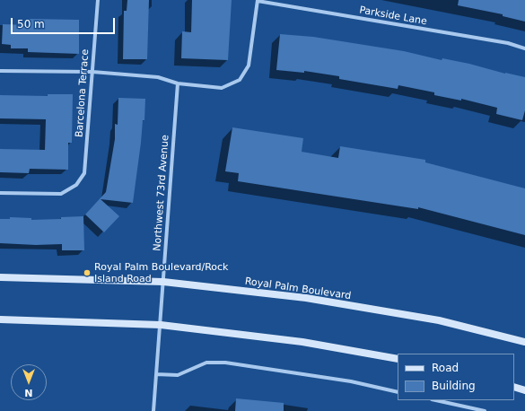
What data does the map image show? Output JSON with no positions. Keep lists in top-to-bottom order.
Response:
{
  "streets": {
    "main road": ["Royal Palm Boulevard"],
    "street": ["Parkside Lane", "Barcelona Terrace", "Northwest 73rd Avenue"]
  },
  "crossings": [
    ["Northwest 73rd Avenue", "Royal Palm Boulevard"]
  ],
  "places": ["Royal Palm Boulevard/Rock Island Road"],
  "legend": ["Road", "Building"],
  "scale_bar": "50 m",
  "north": "bottom"
}
